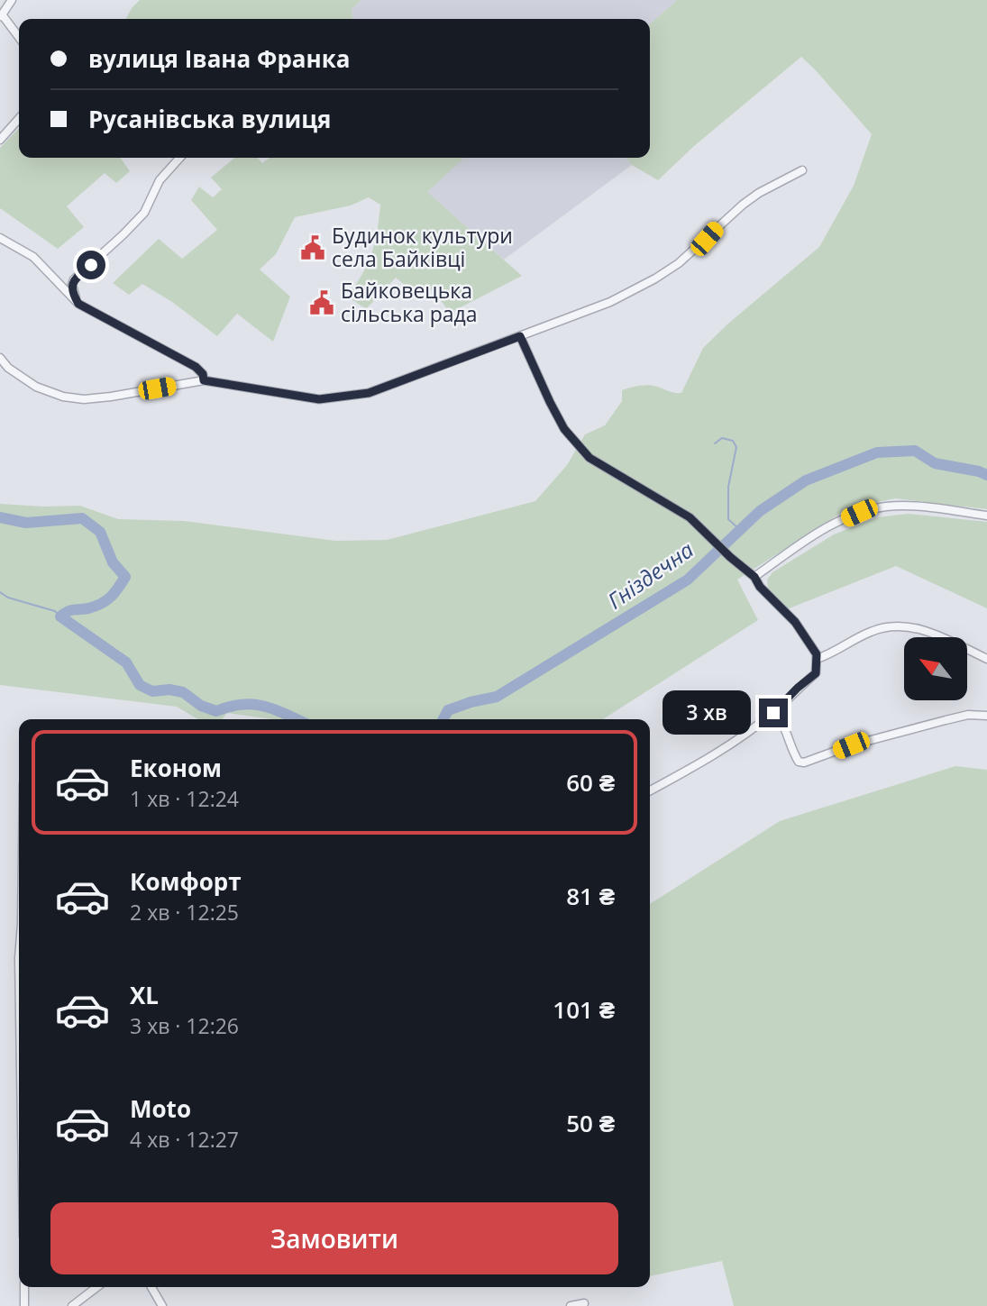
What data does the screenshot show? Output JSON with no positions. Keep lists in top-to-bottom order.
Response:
{
  "water": ["Гніздечна"],
  "places": {
    "public building": ["Будинок культури села Байківці", "Байковецька сільська рада"]
  },
  "north": "top left",
  "page": {
    "banner": ["вулиця Івана Франка", "Русанівська вулиця"],
    "bubble": "3 хв",
    "list": [
      {
        "name": "Економ",
        "note": "1 хв · 12:24",
        "value": "60 ₴"
      },
      {
        "name": "Комфорт",
        "note": "2 хв · 12:25",
        "value": "81 ₴"
      },
      {
        "name": "XL",
        "note": "3 хв · 12:26",
        "value": "101 ₴"
      },
      {
        "name": "Moto",
        "note": "4 хв · 12:27",
        "value": "50 ₴"
      }
    ],
    "buttons": "Замовити"
  }
}
